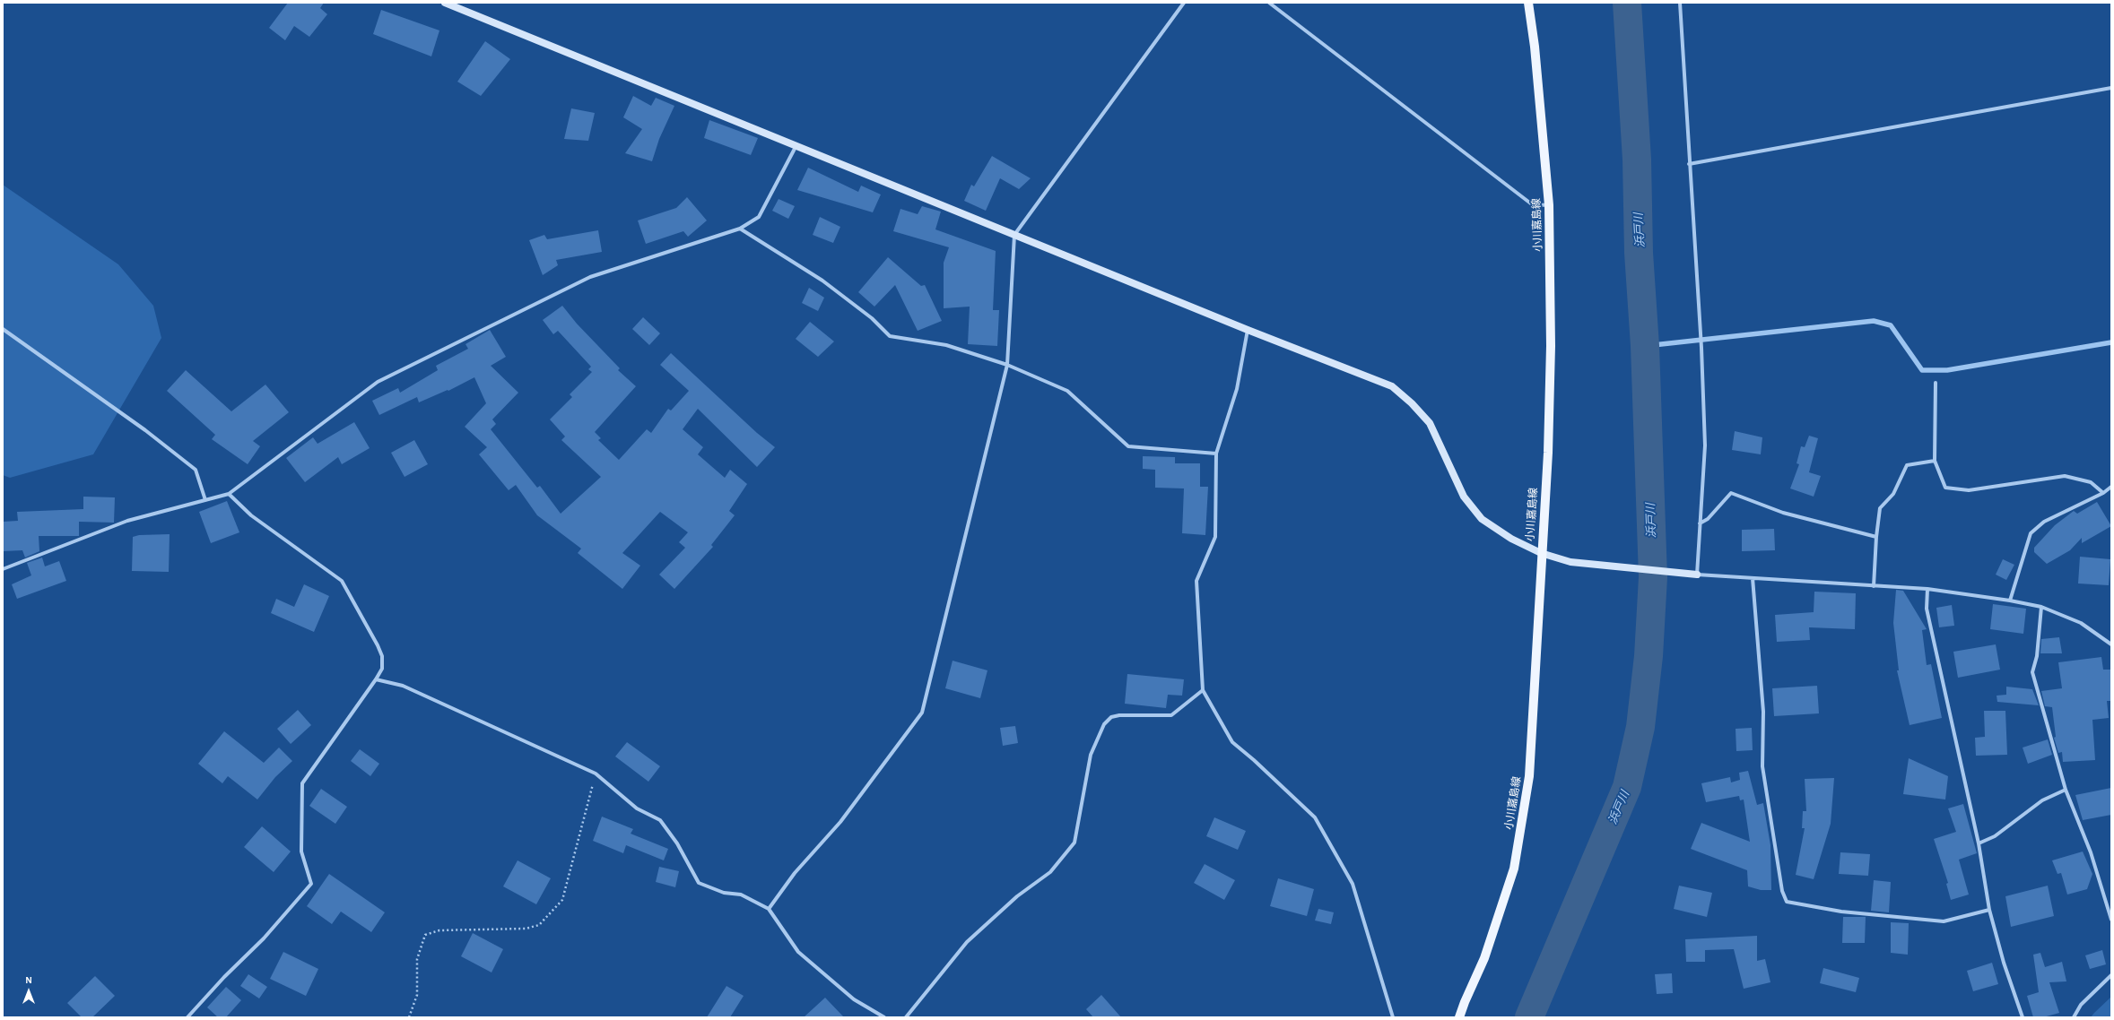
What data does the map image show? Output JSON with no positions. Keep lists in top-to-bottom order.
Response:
{
  "streets": {
    "main road": ["小川嘉島線"]
  },
  "water": ["浜戸川"],
  "north": "top"
}
